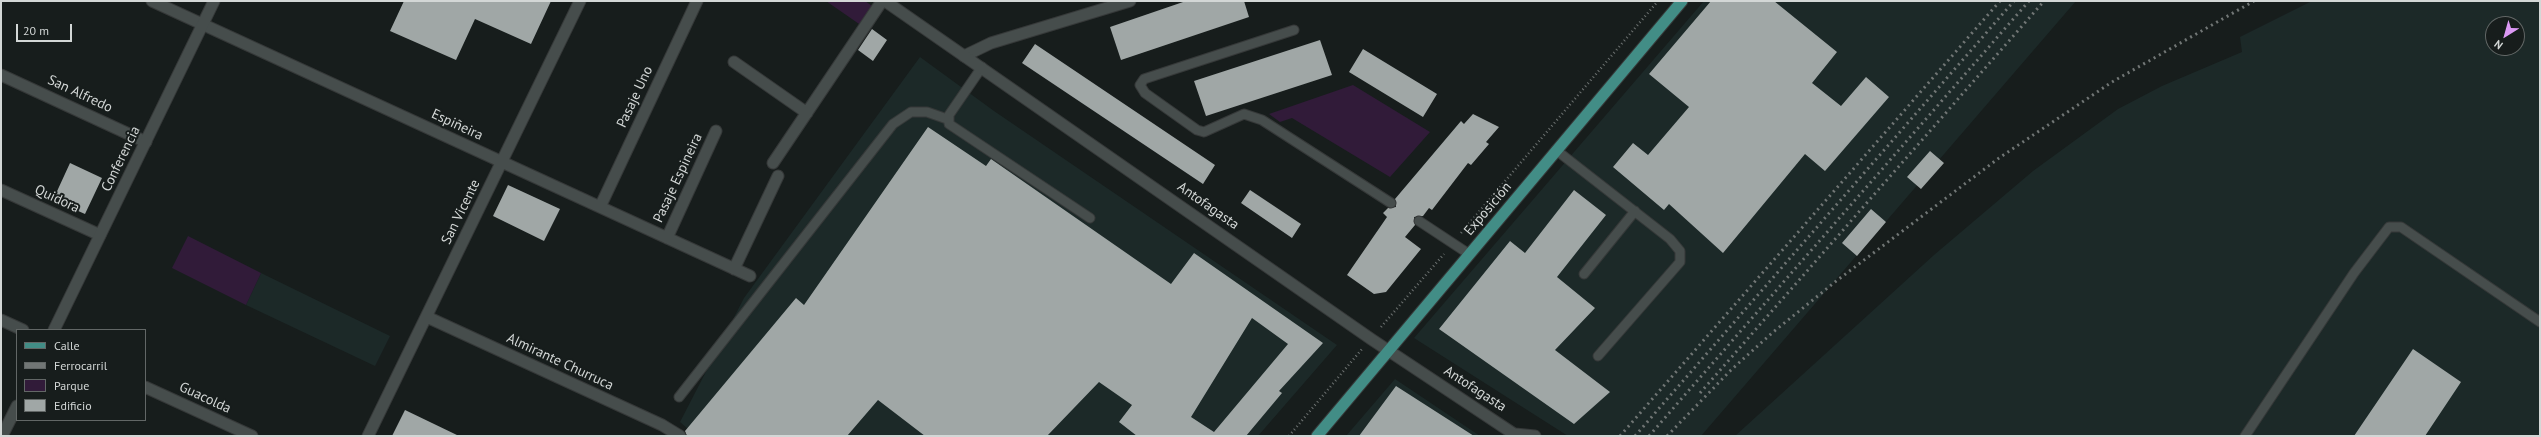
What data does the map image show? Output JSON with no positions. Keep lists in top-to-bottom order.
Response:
{
  "streets": {
    "main road": ["Exposición"],
    "street": [
      "San Alfredo",
      "Pasaje Uno",
      "Espiñeira",
      "Conferencia",
      "Pasaje Espineira",
      "Quidora",
      "Antofagasta",
      "San Vicente",
      "Almirante Churruca",
      "Guacolda"
    ]
  },
  "crossings": [
    ["San Alfredo", "Conferencia"],
    ["Pasaje Uno", "Espiñeira"],
    ["Espiñeira", "Conferencia"],
    ["Espiñeira", "Pasaje Espineira"],
    ["Espiñeira", "San Vicente"],
    ["Conferencia", "Quidora"],
    ["Antofagasta", "Exposición"],
    ["San Vicente", "Almirante Churruca"]
  ],
  "legend": [
    "Calle",
    "Ferrocarril",
    "Parque",
    "Edificio"
  ],
  "scale_bar": "20 m",
  "north": "bottom left"
}
